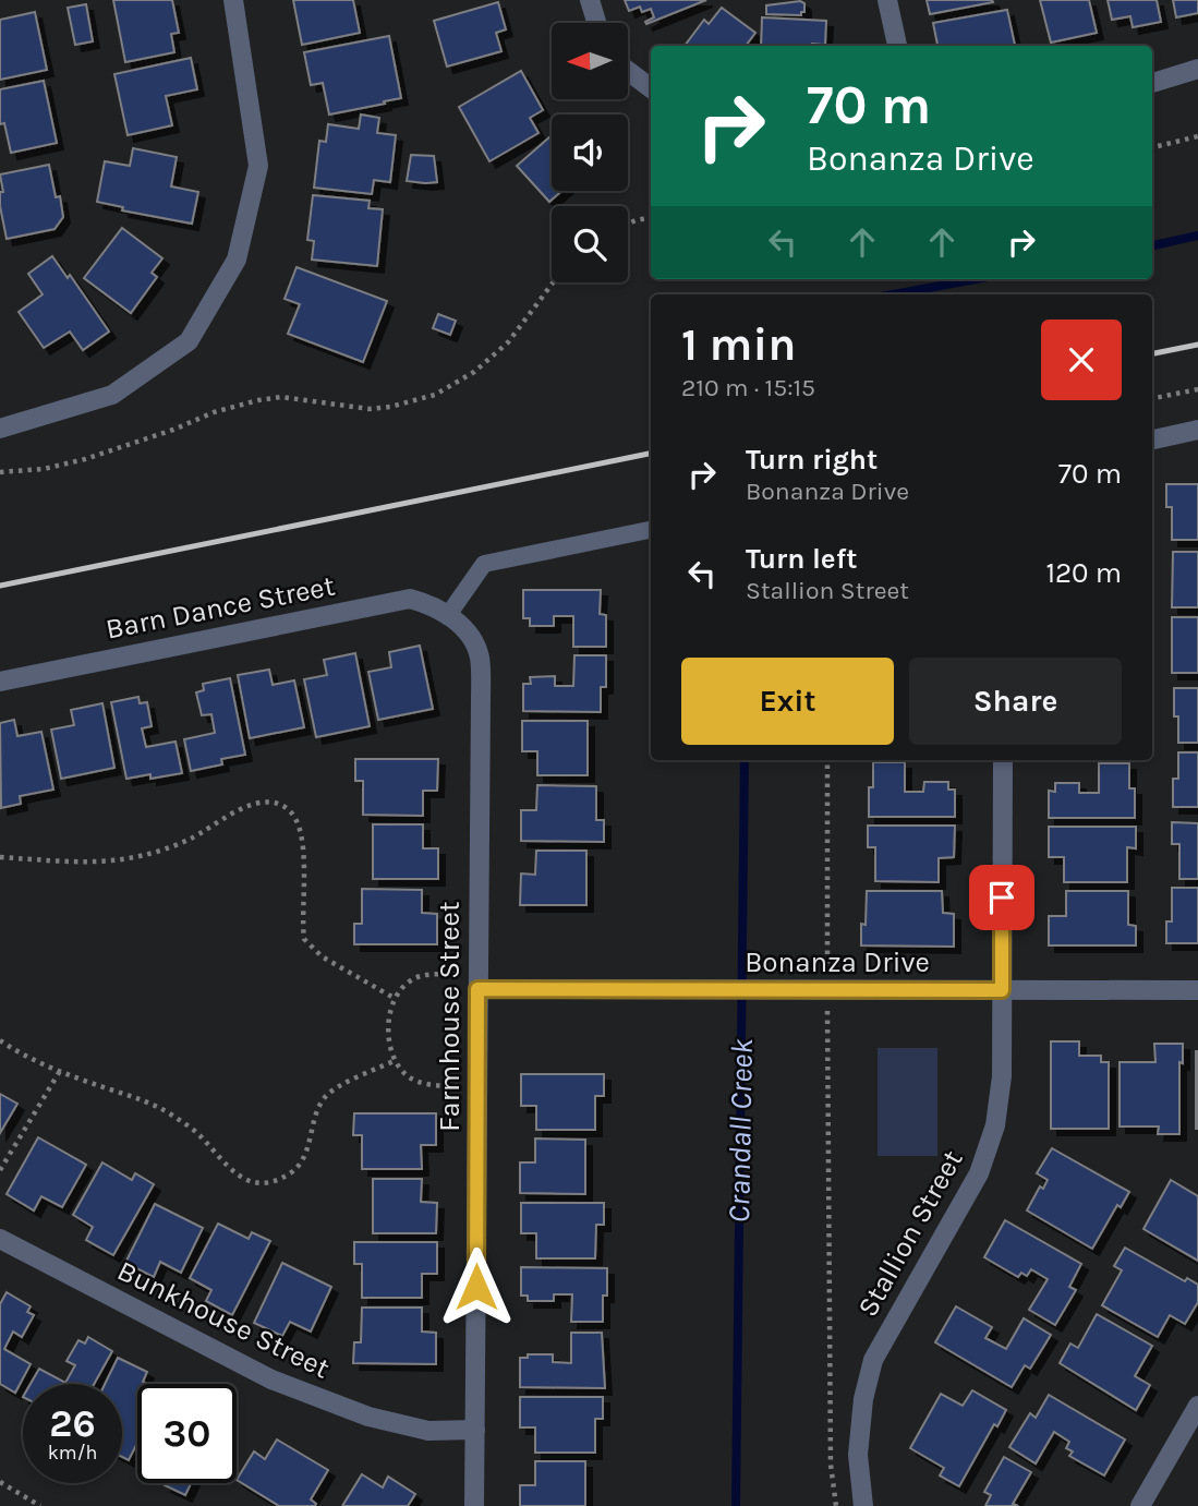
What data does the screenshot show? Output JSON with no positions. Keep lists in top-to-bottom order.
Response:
{
  "streets": {
    "street": [
      "Barn Dance Street",
      "Bonanza Drive",
      "Farmhouse Street",
      "Stallion Street",
      "Bunkhouse Street"
    ]
  },
  "crossings": [
    ["Barn Dance Street", "Farmhouse Street"],
    ["Bonanza Drive", "Farmhouse Street"],
    ["Bonanza Drive", "Stallion Street"],
    ["Farmhouse Street", "Bunkhouse Street"]
  ],
  "water": ["Crandall Creek"],
  "north": "left",
  "page": {
    "turn": ["70 m", "Bonanza Drive"],
    "heading": ["1 min", "210 m · 15:15"],
    "list": [
      {
        "name": "Turn right",
        "note": "Bonanza Drive",
        "value": "70 m"
      },
      {
        "name": "Turn left",
        "note": "Stallion Street",
        "value": "120 m"
      }
    ],
    "buttons": ["Exit", "Share"],
    "speed": "26 km/h",
    "limit": "30"
  }
}
